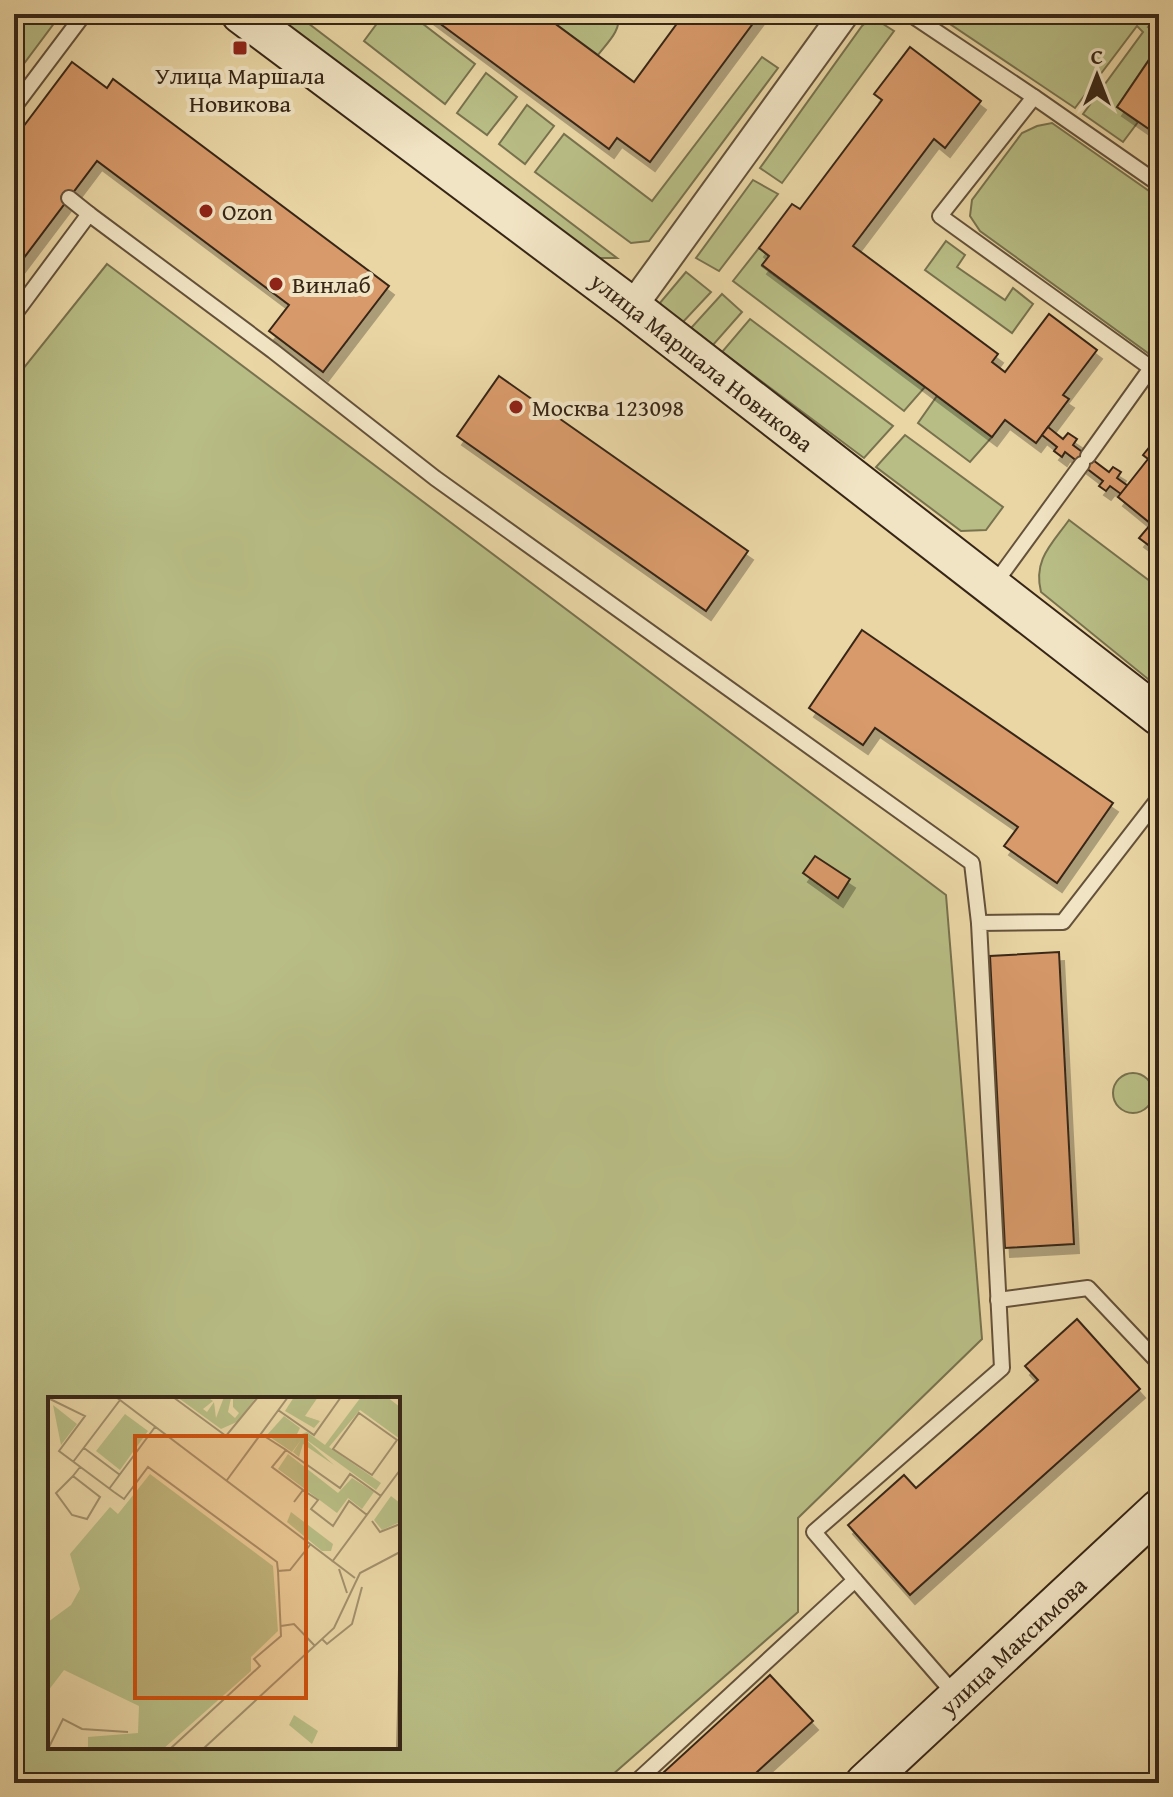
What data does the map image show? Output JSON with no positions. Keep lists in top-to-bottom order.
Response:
{
  "streets": {
    "street": ["улица Маршала Новикова", "улица Максимова"]
  },
  "places": {
    "transit": ["Улица Маршала Новикова"],
    "other": ["Ozon", "Винлаб", "Москва 123098"]
  },
  "north": "top"
}
